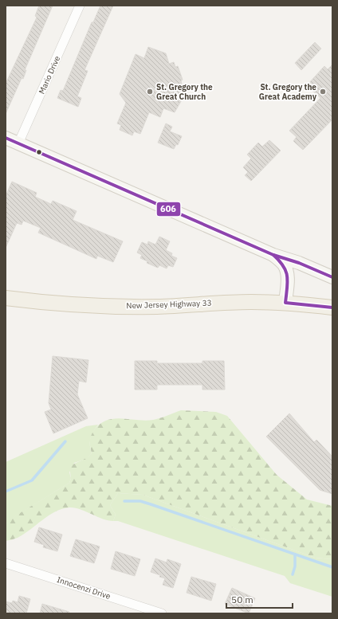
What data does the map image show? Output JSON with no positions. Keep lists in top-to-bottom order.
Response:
{
  "streets": {
    "main road": ["New Jersey Highway 33"],
    "street": ["Mario Drive", "Innocenzi Drive"]
  },
  "places": ["St. Gregory the Great Church", "St. Gregory the Great Academy"],
  "lines": ["transit line 606"],
  "scale_bar": "50 m"
}
